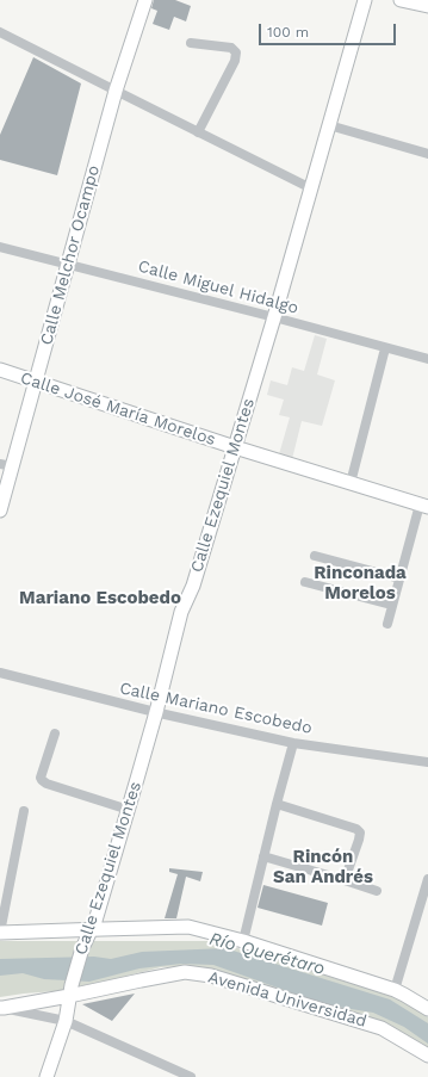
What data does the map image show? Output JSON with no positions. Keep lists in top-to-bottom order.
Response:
{
  "streets": {
    "main road": [
      "Calle Melchor Ocampo",
      "Calle José María Morelos",
      "Calle Ezequiel Montes",
      "Avenida Universidad"
    ],
    "street": ["Calle Miguel Hidalgo", "Calle Mariano Escobedo"]
  },
  "crossings": [
    ["Calle Melchor Ocampo", "Calle Miguel Hidalgo"],
    ["Calle Melchor Ocampo", "Calle José María Morelos"],
    ["Calle Miguel Hidalgo", "Calle Ezequiel Montes"],
    ["Calle José María Morelos", "Calle Ezequiel Montes"],
    ["Calle Ezequiel Montes", "Calle Mariano Escobedo"],
    ["Calle Ezequiel Montes", "Avenida Universidad"]
  ],
  "districts": ["Rinconada Morelos", "Mariano Escobedo", "Rincón San Andrés"],
  "water": ["Río Querétaro"],
  "scale_bar": "100 m"
}
